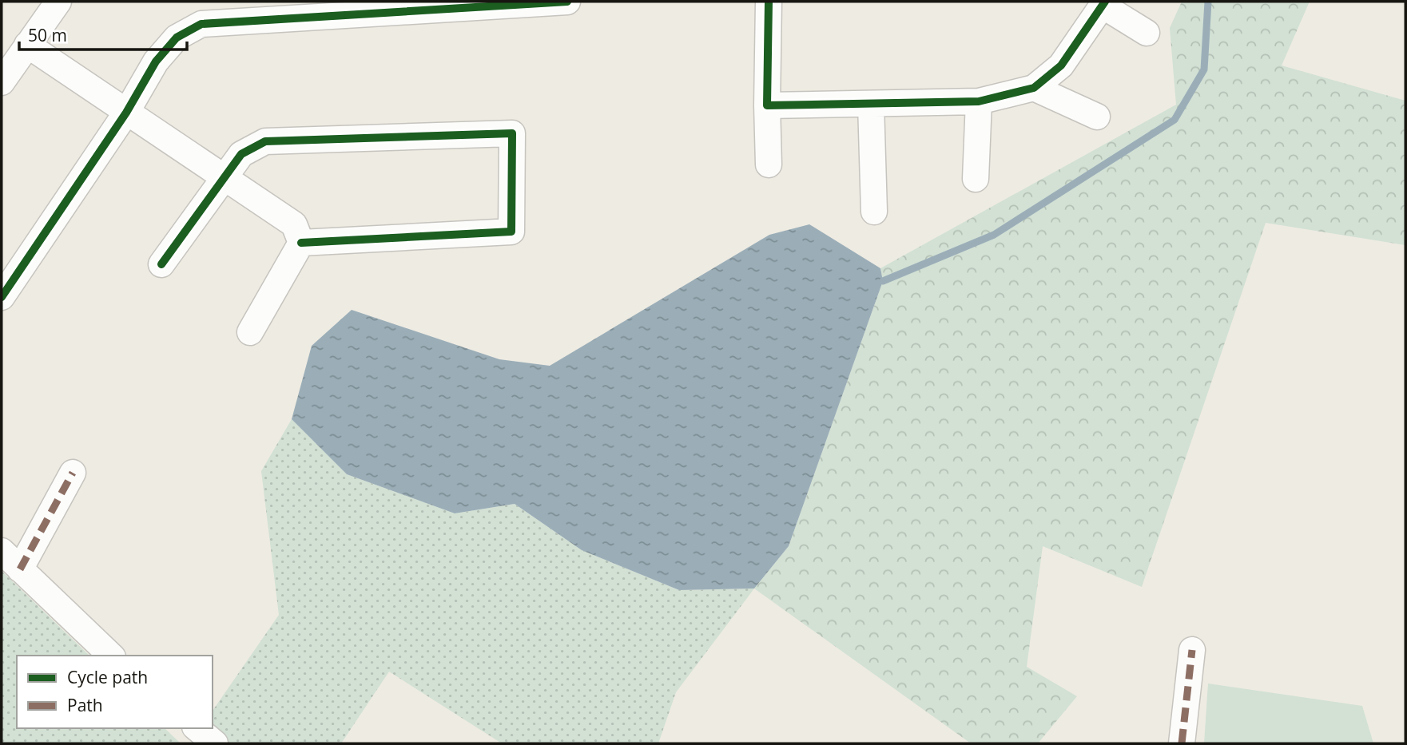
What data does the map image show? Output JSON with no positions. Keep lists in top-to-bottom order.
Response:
{
  "legend": ["Cycle path", "Path"],
  "scale_bar": "50 m"
}
